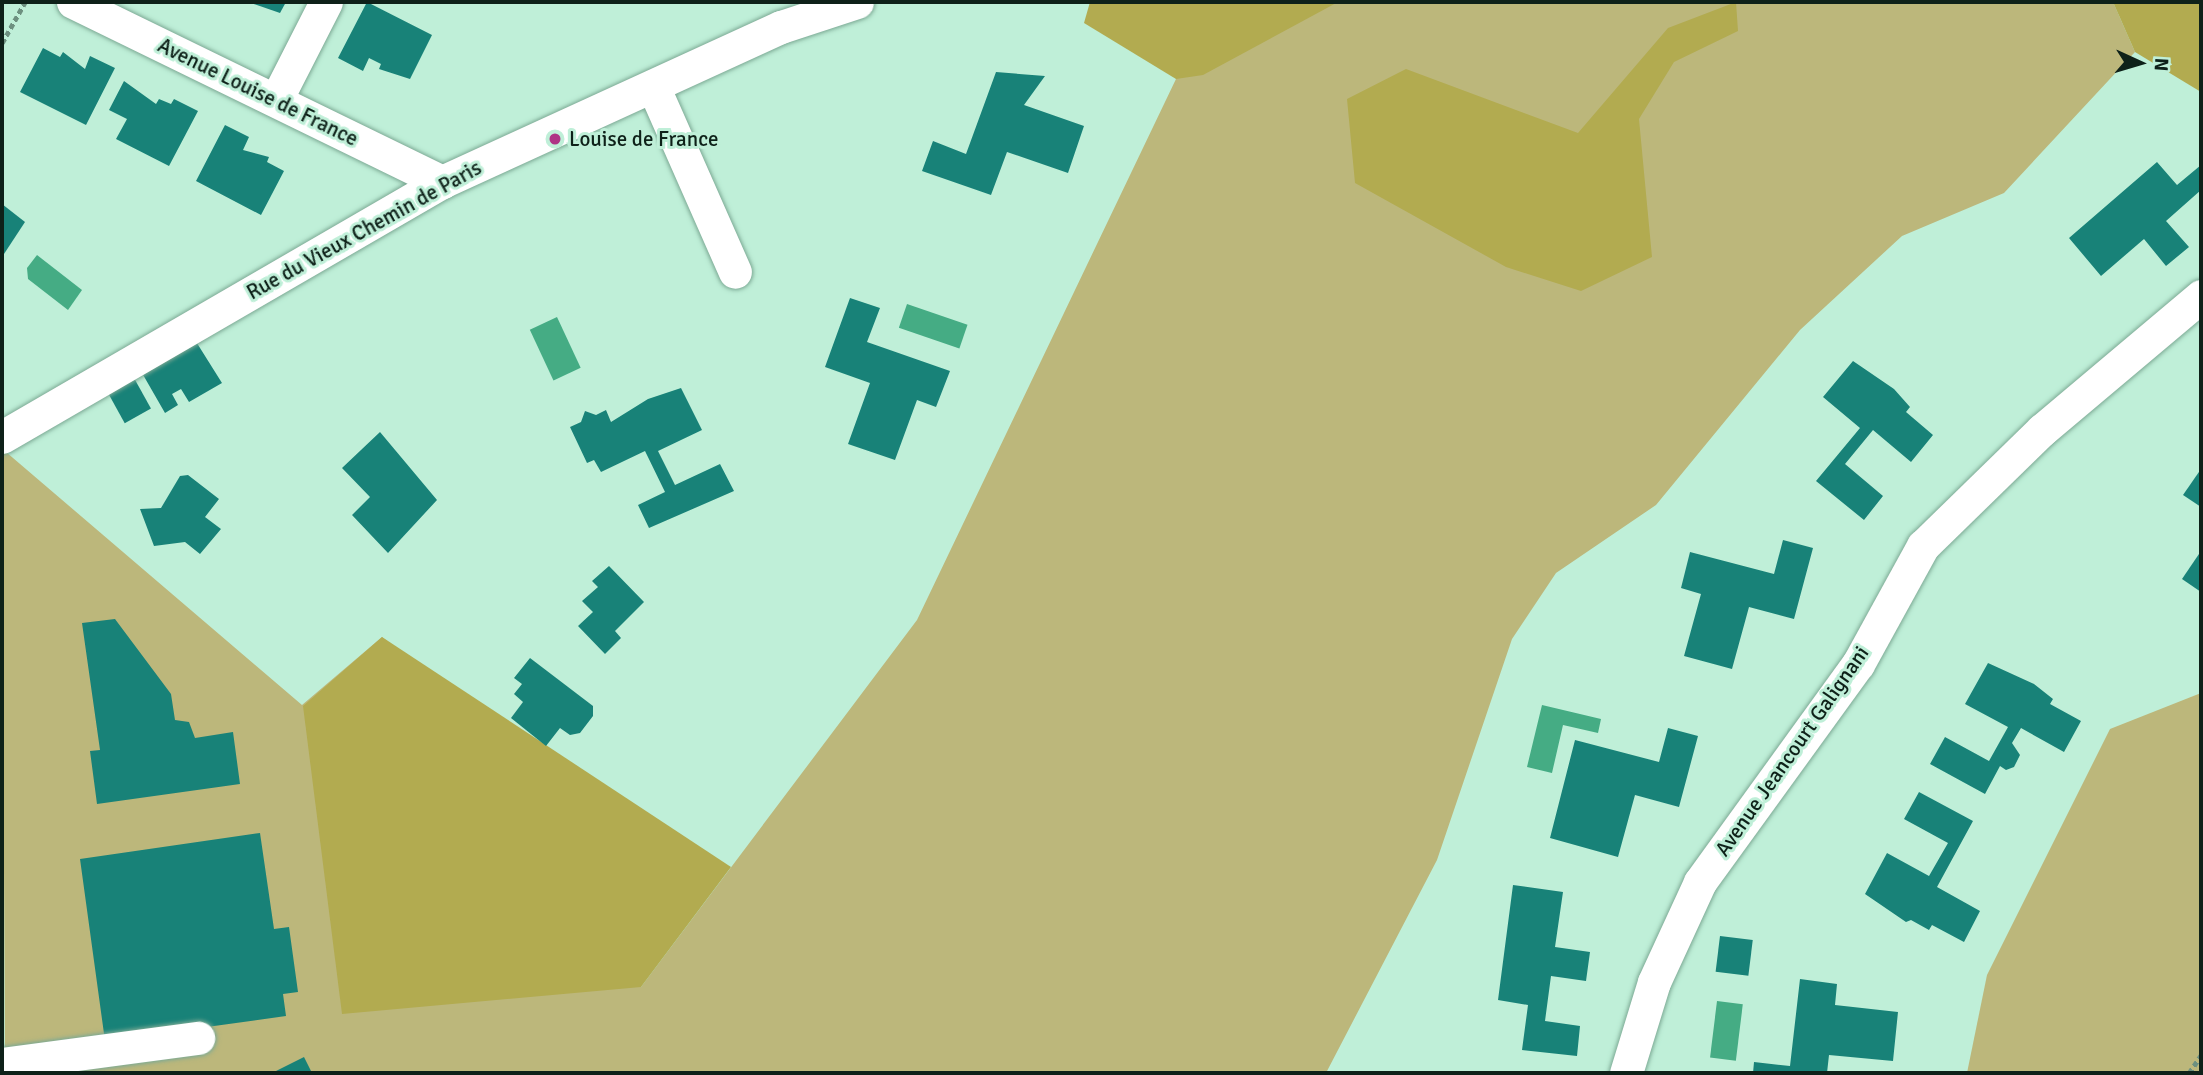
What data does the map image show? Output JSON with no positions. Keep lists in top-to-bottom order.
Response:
{
  "streets": {
    "street": ["Avenue Louise de France", "Rue du Vieux Chemin de Paris", "Avenue Jeancourt Galignani"]
  },
  "crossings": [
    ["Avenue Louise de France", "Rue du Vieux Chemin de Paris"]
  ],
  "places": ["Louise de France"],
  "north": "right"
}
